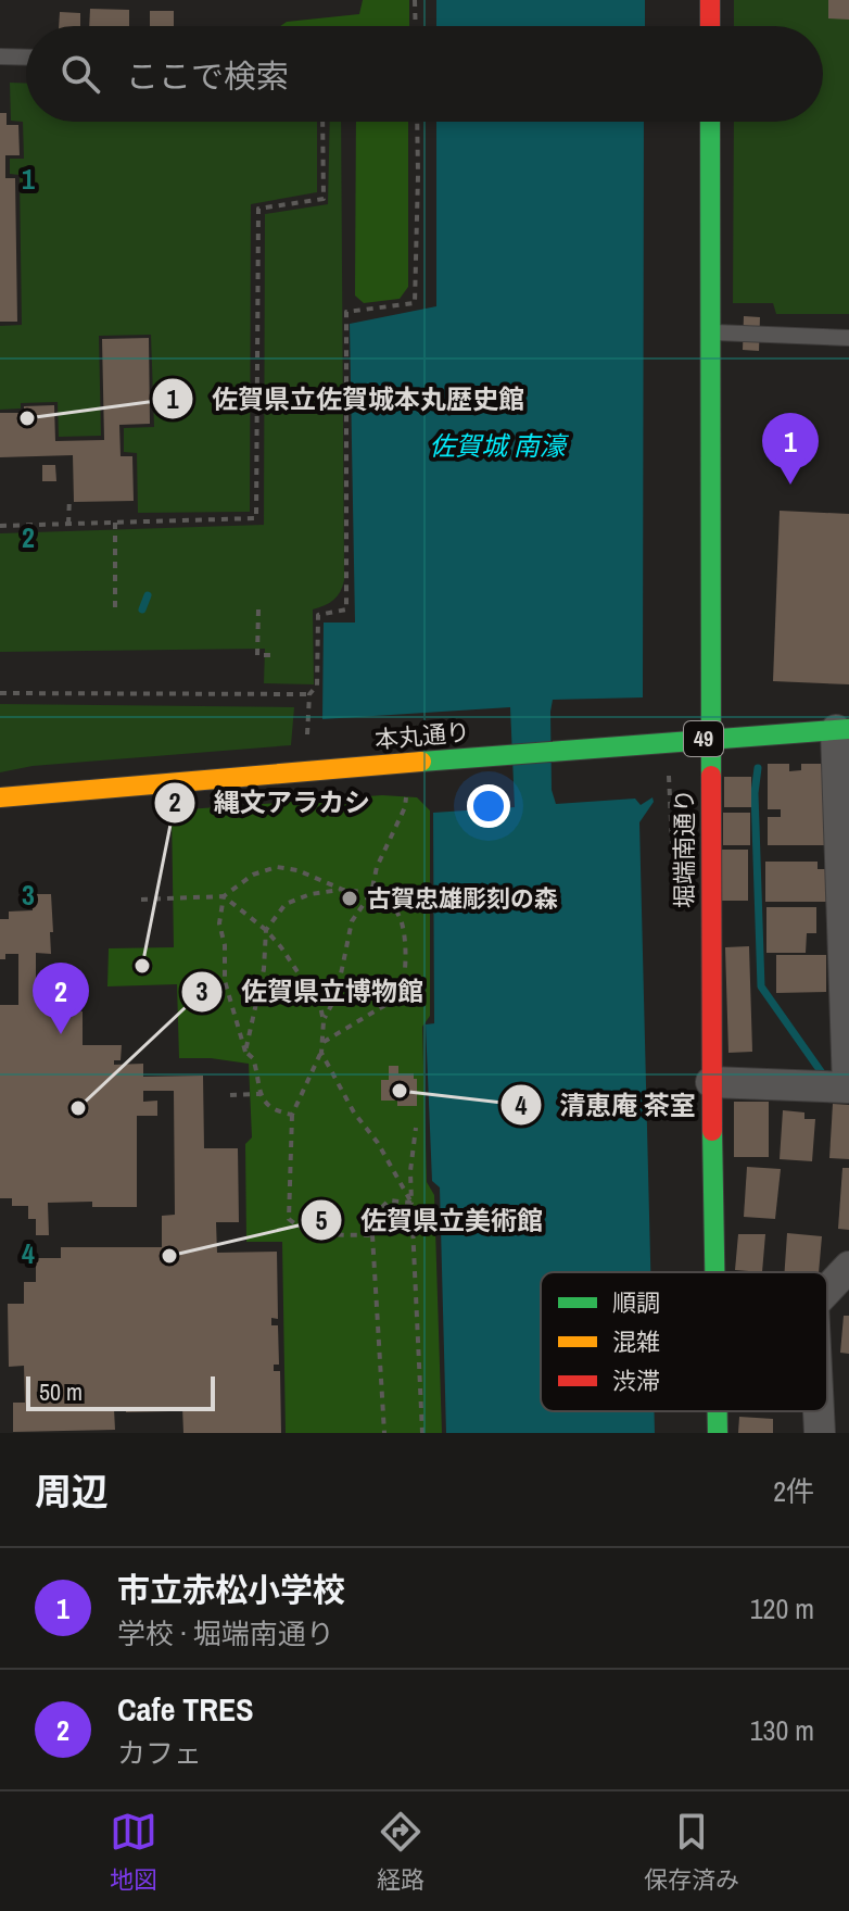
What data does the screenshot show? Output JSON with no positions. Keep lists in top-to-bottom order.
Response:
{
  "streets": {
    "street": ["本丸通り", "49", "堀端南通り"]
  },
  "crossings": [
    ["本丸通り", "堀端南通り"]
  ],
  "water": ["佐賀城 南濠"],
  "places": [
    "佐賀県立佐賀城本丸歴史館",
    "古賀忠雄彫刻の森",
    "縄文アラカシ",
    "清恵庵 茶室",
    "佐賀県立博物館",
    "佐賀県立美術館"
  ],
  "legend": ["順調", "混雑", "渋滞"],
  "scale_bar": "50 m",
  "page": {
    "search": "ここで検索",
    "pins": ["1", "2"],
    "scale": "50 m",
    "heading": ["周辺", "2件"],
    "list": [
      {
        "mark": "1",
        "name": "市立赤松小学校",
        "note": "学校 · 堀端南通り",
        "value": "120 m"
      },
      {
        "mark": "2",
        "name": "Cafe TRES",
        "note": "カフェ",
        "value": "130 m"
      }
    ],
    "nav": ["地図", "経路", "保存済み"]
  },
  "grid": {
    "rows": [
      "1",
      "2",
      "3",
      "4"
    ]
  }
}
